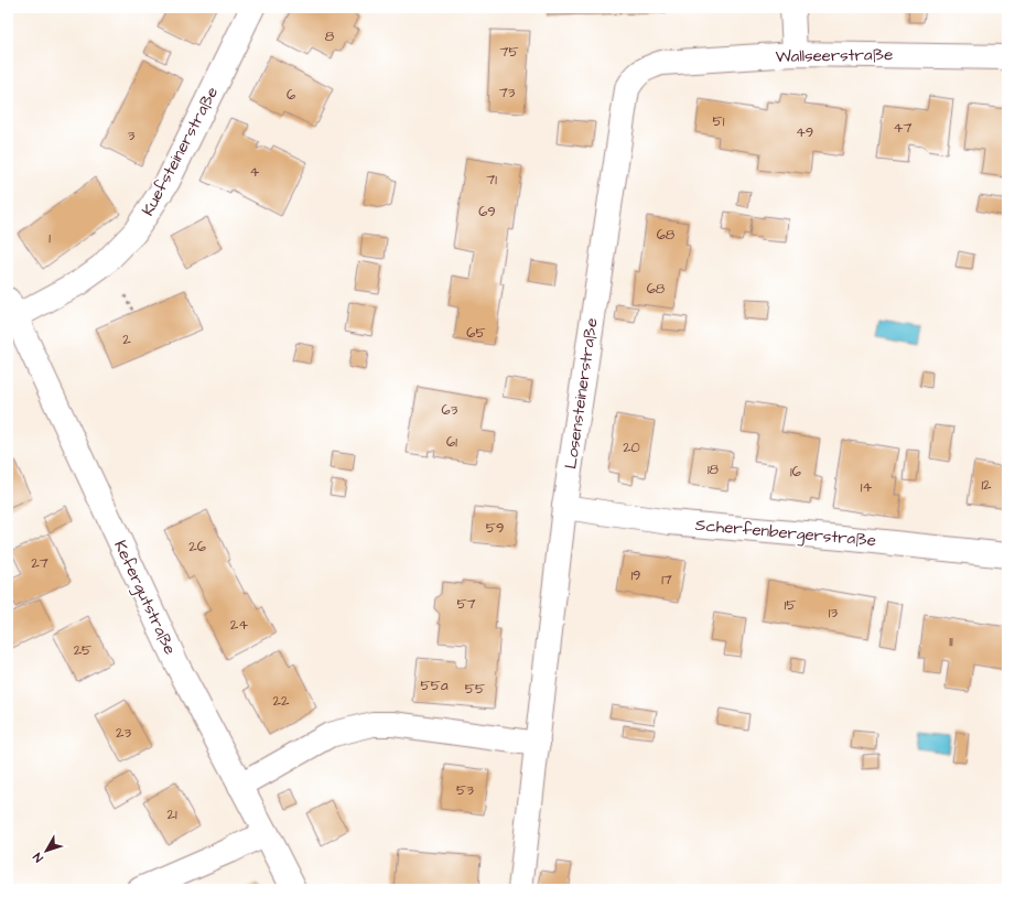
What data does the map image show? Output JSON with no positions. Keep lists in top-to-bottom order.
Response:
{
  "streets": {
    "street": [
      "Wallseerstraße",
      "Kuefsteinerstraße",
      "Losensteinerstraße",
      "Scherfenbergerstraße",
      "Kefergutstraße"
    ]
  },
  "crossings": [
    ["Wallseerstraße", "Losensteinerstraße"],
    ["Kuefsteinerstraße", "Kefergutstraße"],
    ["Losensteinerstraße", "Scherfenbergerstraße"]
  ],
  "house_numbers": [
    "8",
    "75",
    "73",
    "6",
    "51",
    "47",
    "49",
    "3",
    "4",
    "71",
    "69",
    "68",
    "1",
    "68",
    "65",
    "2",
    "63",
    "61",
    "20",
    "18",
    "16",
    "12",
    "14",
    "59",
    "26",
    "27",
    "19",
    "17",
    "57",
    "15",
    "13",
    "24",
    "11",
    "25",
    "55a",
    "55",
    "22",
    "23",
    "53",
    "21"
  ],
  "north": "bottom left"
}
